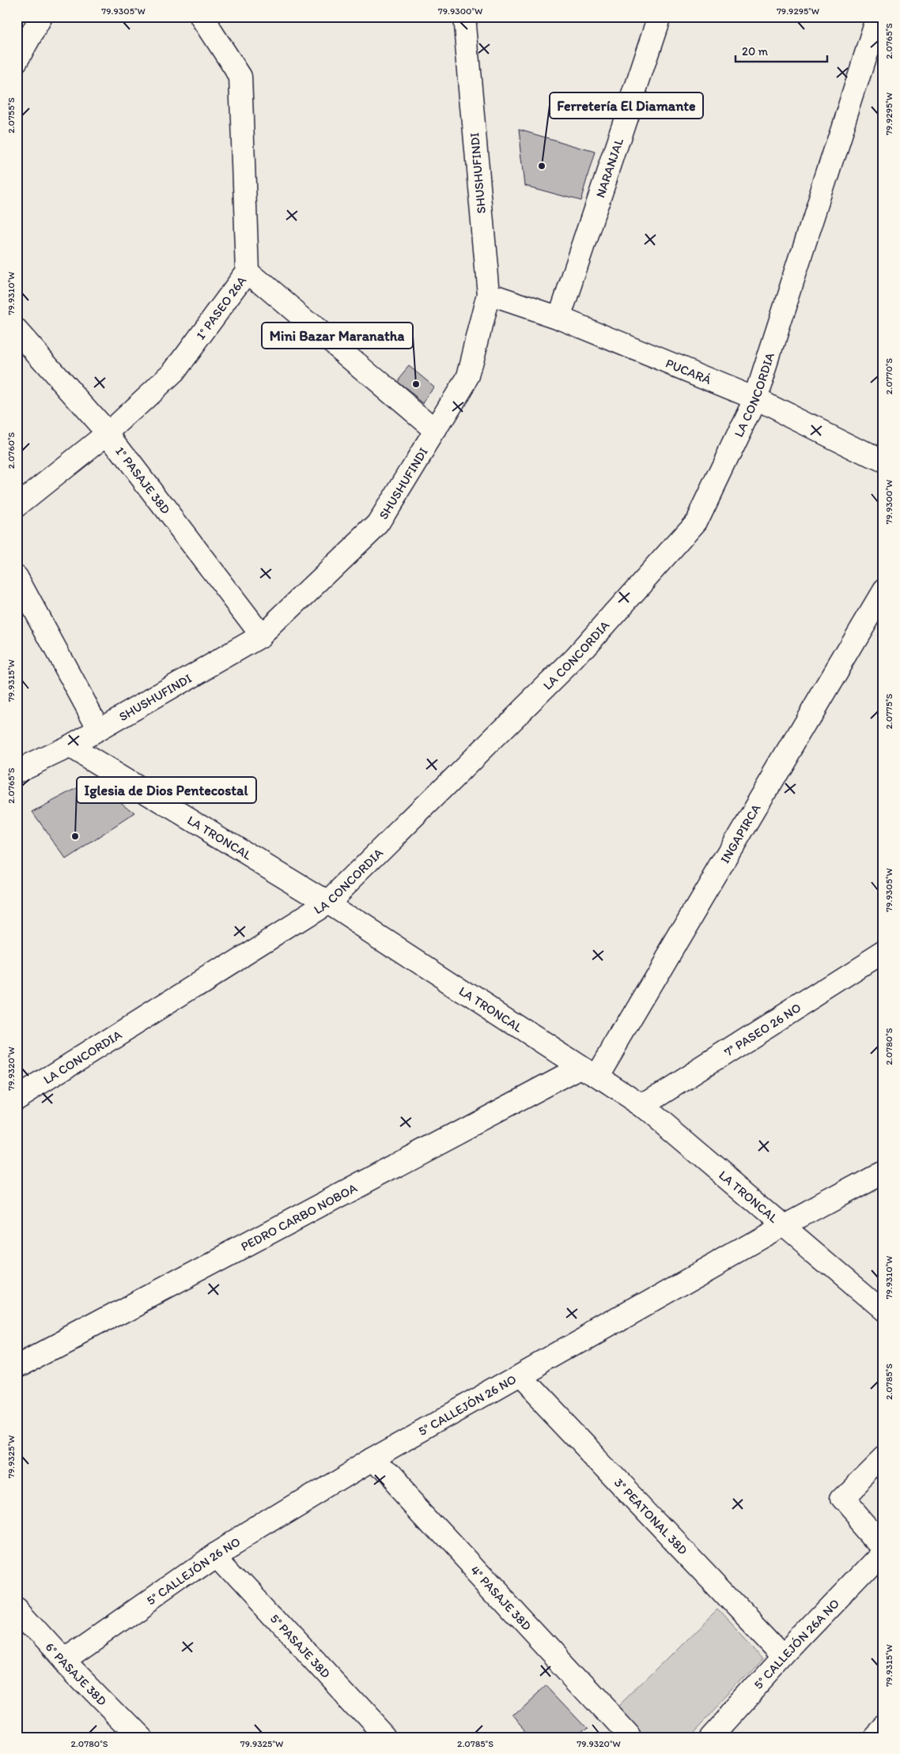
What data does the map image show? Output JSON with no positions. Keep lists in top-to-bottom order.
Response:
{
  "streets": {
    "main road": [
      "NARANJAL",
      "SHUSHUFINDI",
      "1° PASEO 26A",
      "PUCARÁ",
      "LA CONCORDIA",
      "1° PASAJE 38D",
      "INGAPIRCA",
      "LA TRONCAL",
      "7° PASEO 26 NO",
      "PEDRO CARBO NOBOA",
      "5° CALLEJÓN 26 NO",
      "3° PEATONAL 38D",
      "4° PASAJE 38D",
      "5° CALLEJÓN 26A NO",
      "5° PASAJE 38D",
      "6° PASAJE 38D"
    ]
  },
  "crossings": [
    ["NARANJAL", "PUCARÁ"],
    ["SHUSHUFINDI", "PUCARÁ"],
    ["SHUSHUFINDI", "1° PASAJE 38D"],
    ["SHUSHUFINDI", "LA TRONCAL"],
    ["1° PASEO 26A", "1° PASAJE 38D"],
    ["PUCARÁ", "LA CONCORDIA"],
    ["LA CONCORDIA", "LA TRONCAL"],
    ["INGAPIRCA", "LA TRONCAL"],
    ["INGAPIRCA", "PEDRO CARBO NOBOA"],
    ["LA TRONCAL", "7° PASEO 26 NO"],
    ["LA TRONCAL", "PEDRO CARBO NOBOA"],
    ["LA TRONCAL", "5° CALLEJÓN 26 NO"],
    ["5° CALLEJÓN 26 NO", "3° PEATONAL 38D"],
    ["5° CALLEJÓN 26 NO", "4° PASAJE 38D"],
    ["5° CALLEJÓN 26 NO", "5° PASAJE 38D"],
    ["5° CALLEJÓN 26 NO", "6° PASAJE 38D"],
    ["3° PEATONAL 38D", "5° CALLEJÓN 26A NO"]
  ],
  "places": ["Ferretería El Diamante", "Mini Bazar Maranatha", "Iglesia de Dios Pentecostal"],
  "scale_bar": "20 m",
  "coordinates": [
    "79.9305°W",
    "79.9300°W",
    "79.9295°W",
    "2.0765°S",
    "2.0755°S",
    "79.9310°W",
    "2.0770°S",
    "2.0760°S",
    "79.9315°W",
    "2.0775°S",
    "2.0780°S",
    "79.9320°W",
    "2.0785°S",
    "79.9325°W"
  ]
}
